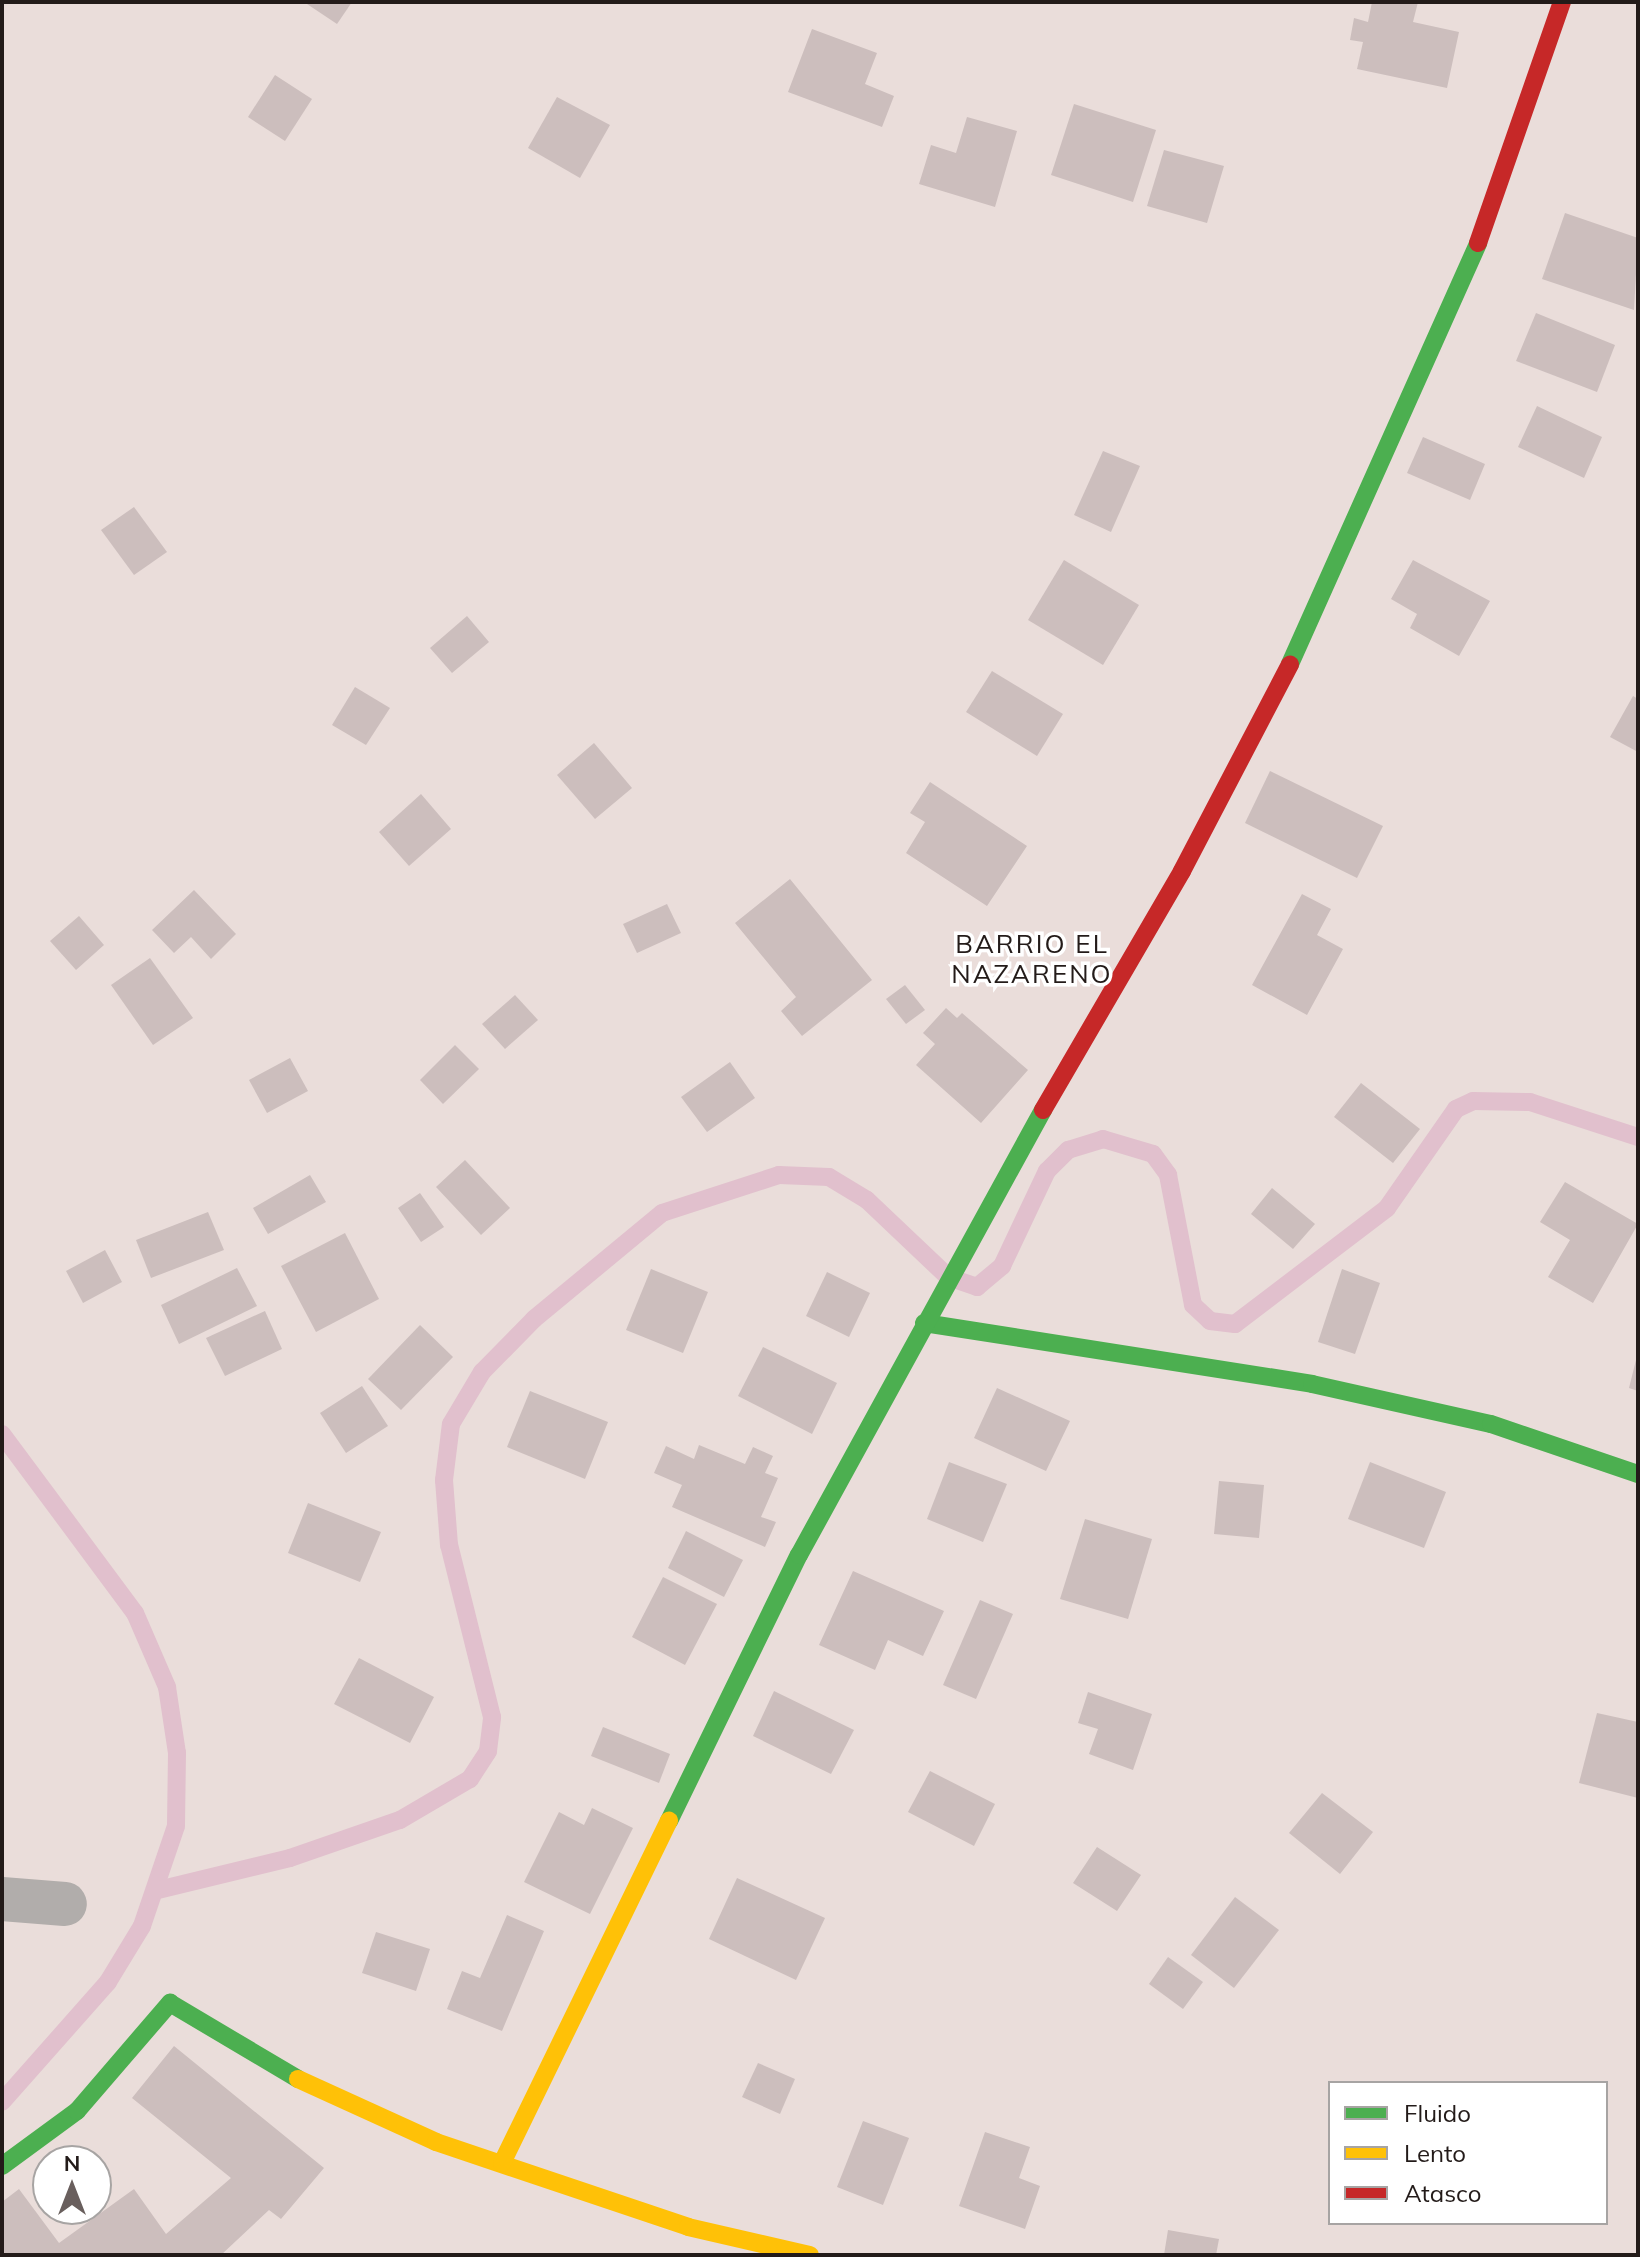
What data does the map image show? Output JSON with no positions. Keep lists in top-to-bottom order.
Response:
{
  "districts": ["BARRIO EL NAZARENO"],
  "legend": ["Fluido", "Lento", "Atasco"],
  "north": "top"
}
